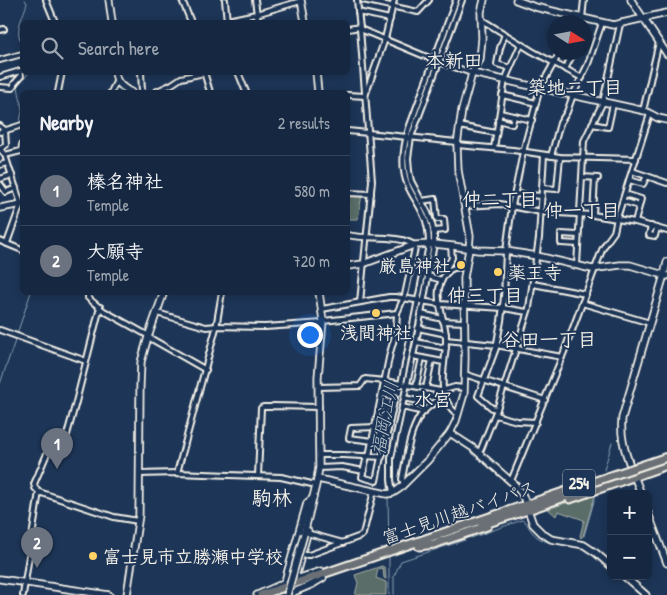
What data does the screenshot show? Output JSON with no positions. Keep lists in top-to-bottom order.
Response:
{
  "streets": {
    "highway": ["254", "富士見川越バイパス"]
  },
  "crossings": [
    ["254", "富士見川越バイパス"]
  ],
  "districts": [
    "本新田",
    "築地二丁目",
    "仲二丁目",
    "仲一丁目",
    "仲三丁目",
    "谷田一丁目",
    "水宮",
    "駒林"
  ],
  "water": ["福岡江川"],
  "places": [
    "厳島神社",
    "薬王寺",
    "浅間神社",
    "富士見市立勝瀬中学校"
  ],
  "north": "right",
  "page": {
    "search": "Search here",
    "heading": ["Nearby", "2 results"],
    "list": [
      {
        "mark": "1",
        "name": "榛名神社",
        "note": "Temple",
        "value": "580 m"
      },
      {
        "mark": "2",
        "name": "大願寺",
        "note": "Temple",
        "value": "720 m"
      }
    ],
    "pins": ["1", "2"],
    "map_buttons": ["+", "−"]
  }
}
